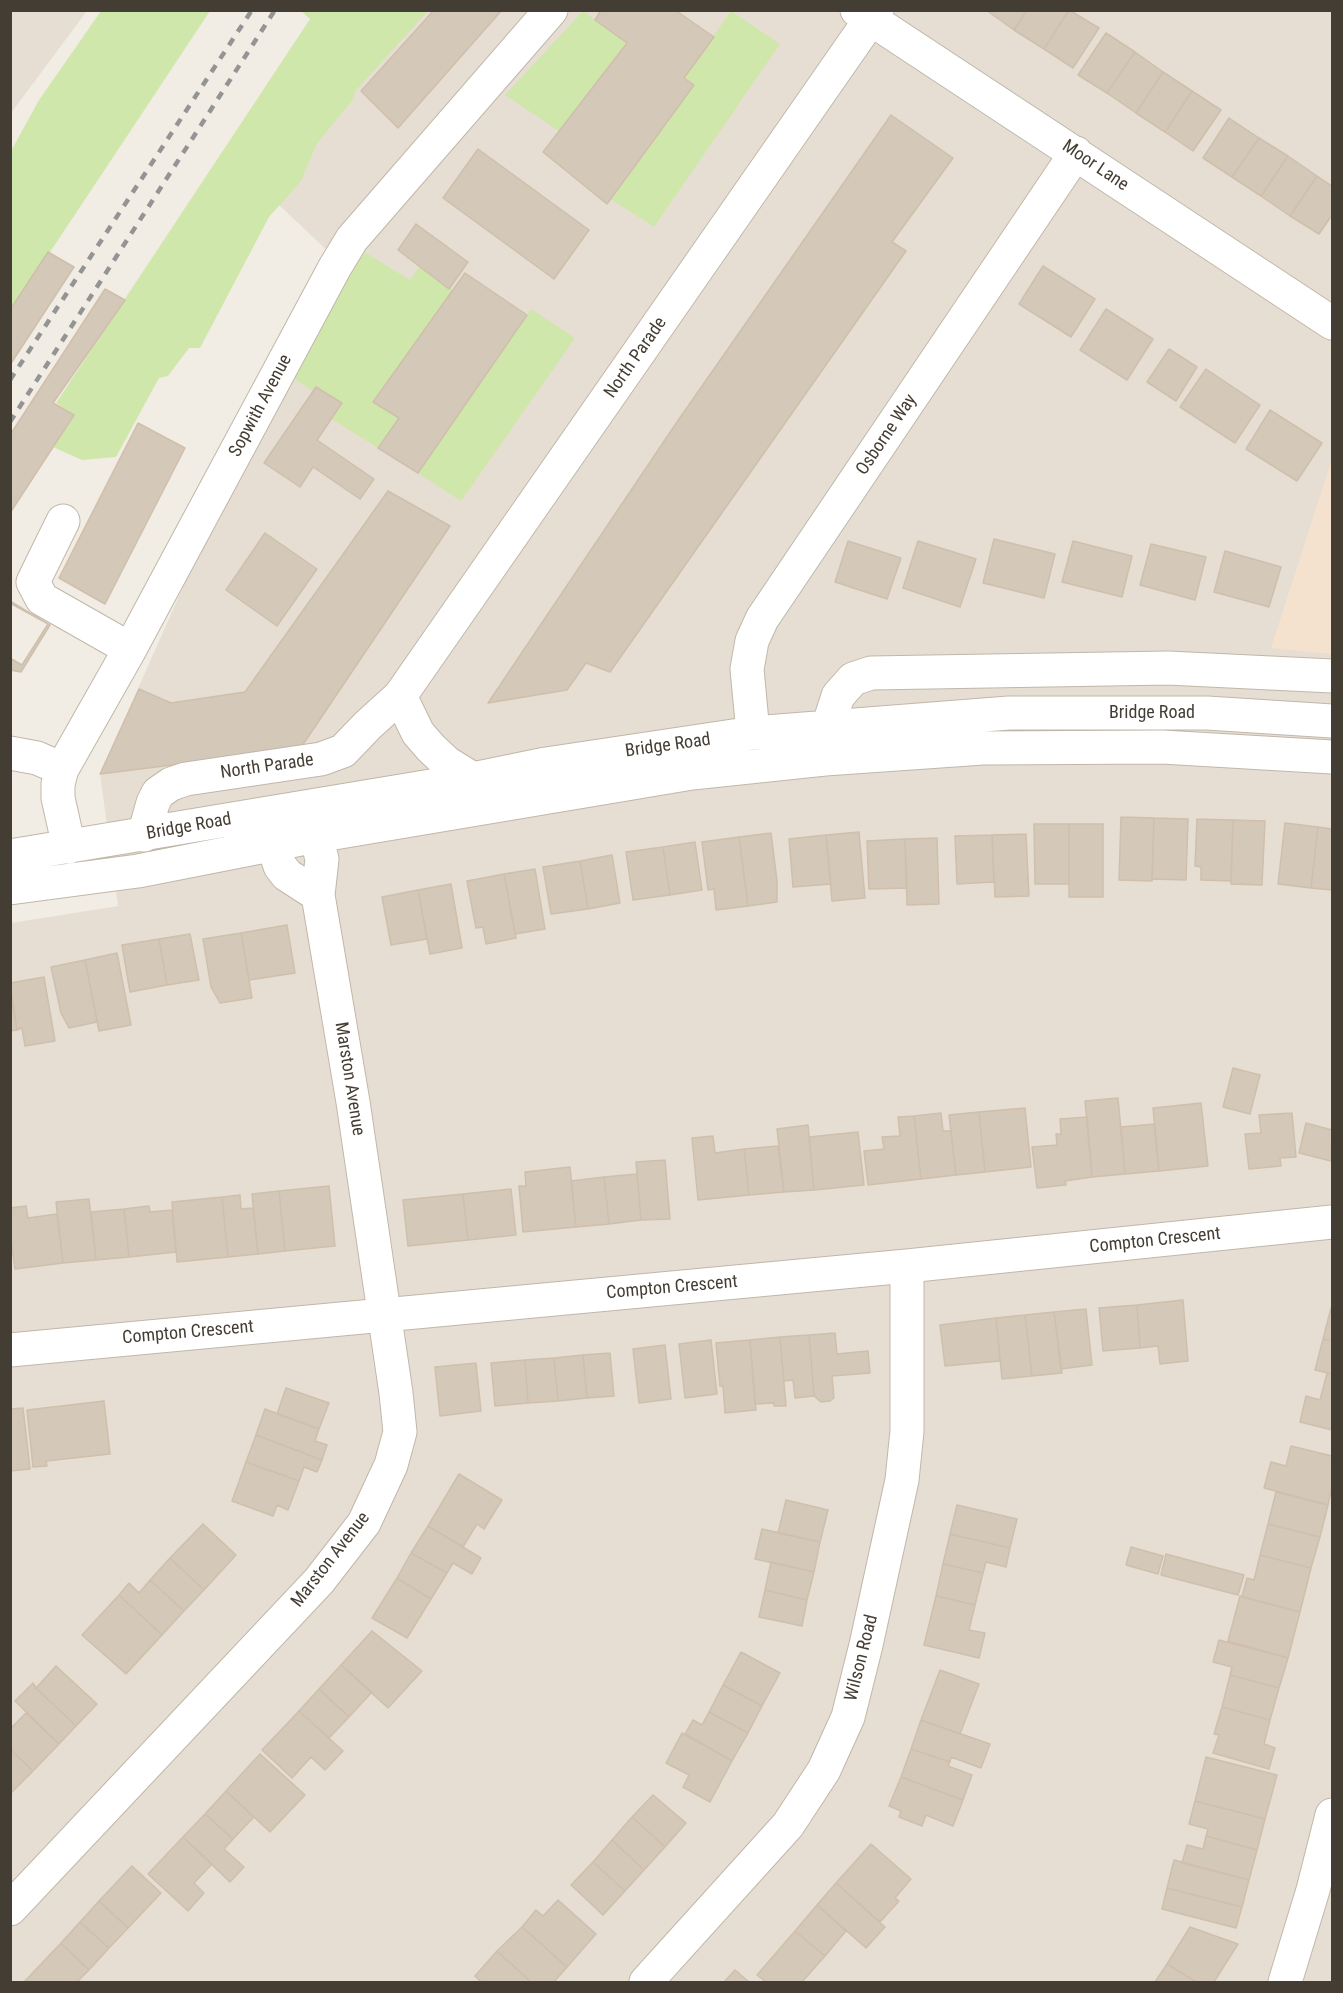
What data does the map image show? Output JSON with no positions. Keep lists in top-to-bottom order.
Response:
{
  "streets": {
    "street": [
      "Moor Lane",
      "North Parade",
      "Sopwith Avenue",
      "Osborne Way",
      "Bridge Road",
      "Marston Avenue",
      "Compton Crescent",
      "Wilson Road"
    ]
  },
  "crossings": [
    ["Moor Lane", "North Parade"],
    ["Moor Lane", "Osborne Way"],
    ["North Parade", "Bridge Road"],
    ["Sopwith Avenue", "Bridge Road"],
    ["Osborne Way", "Bridge Road"],
    ["Bridge Road", "Marston Avenue"],
    ["Marston Avenue", "Compton Crescent"],
    ["Compton Crescent", "Wilson Road"]
  ]
}
